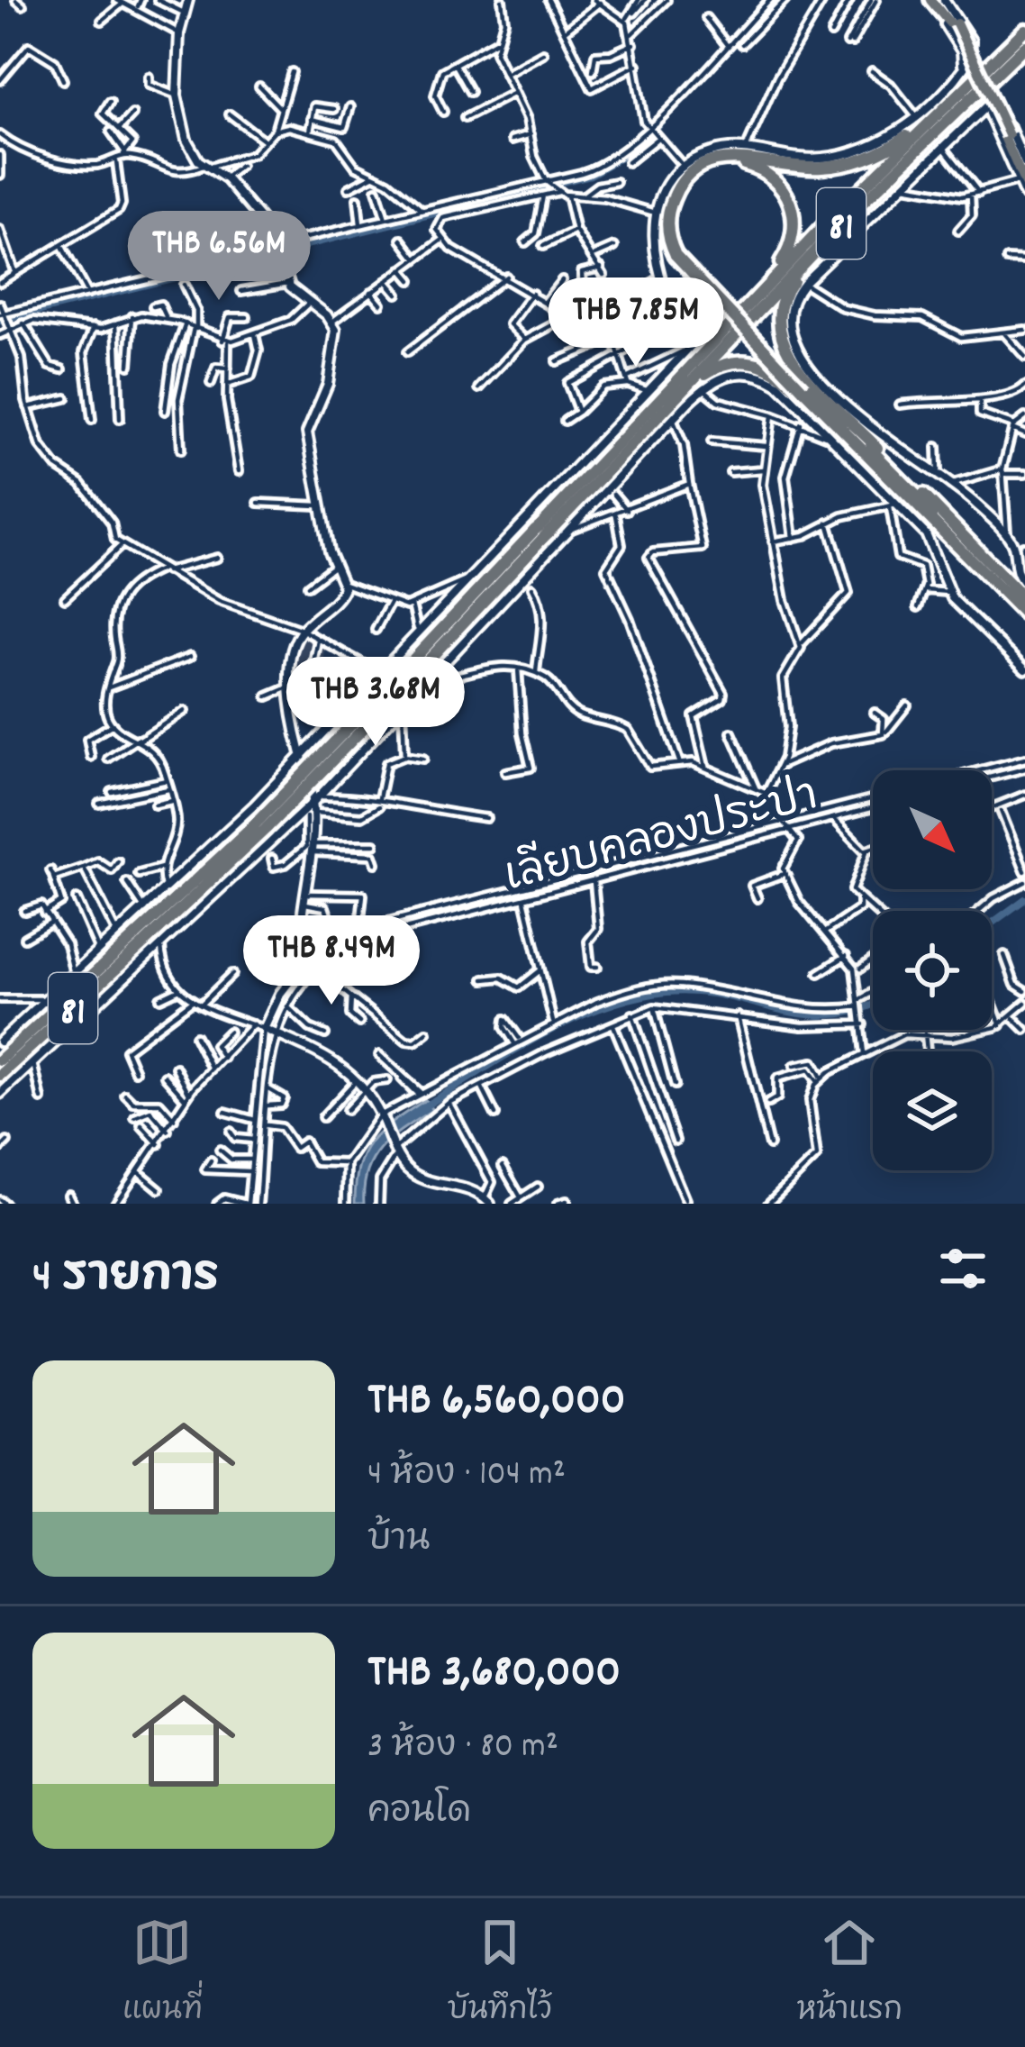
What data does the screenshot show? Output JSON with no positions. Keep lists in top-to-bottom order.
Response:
{
  "streets": {
    "highway": ["81"],
    "street": ["เลียบคลองประปา"]
  },
  "north": "bottom right",
  "page": {
    "price": [
      "THB 6.56M",
      "THB 7.85M",
      "THB 3.68M",
      "THB 8.49M"
    ],
    "heading": "4 รายการ",
    "list": [
      {
        "name": "THB 6,560,000",
        "note": "4 ห้อง · 104 m² · บ้าน"
      },
      {
        "name": "THB 3,680,000",
        "note": "3 ห้อง · 80 m² · คอนโด"
      }
    ],
    "tabs": ["แผนที่", "บันทึกไว้", "หน้าแรก"]
  }
}
